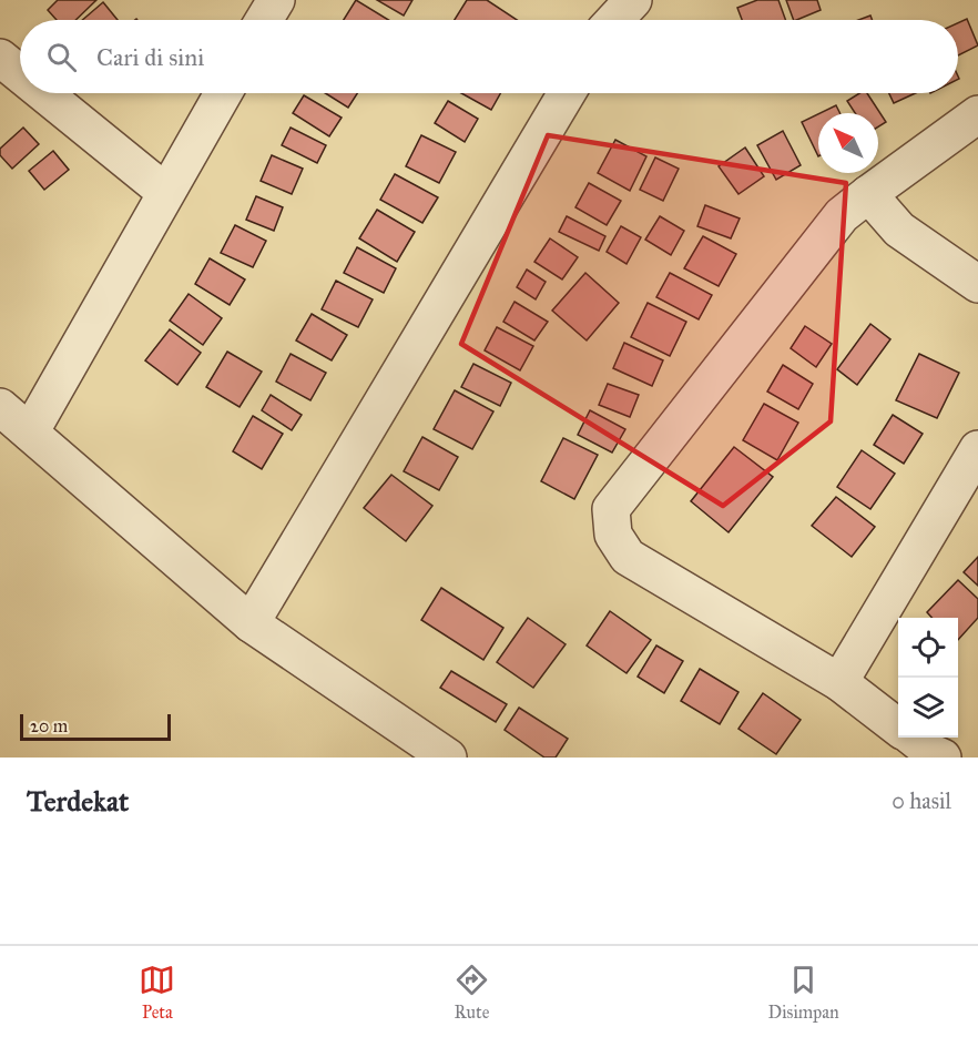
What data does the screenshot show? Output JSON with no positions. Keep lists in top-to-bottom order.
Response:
{
  "scale_bar": "20 m",
  "north": "top left",
  "page": {
    "search": "Cari di sini",
    "scale": "20 m",
    "heading": ["Terdekat", "0 hasil"],
    "nav": ["Peta", "Rute", "Disimpan"]
  }
}
